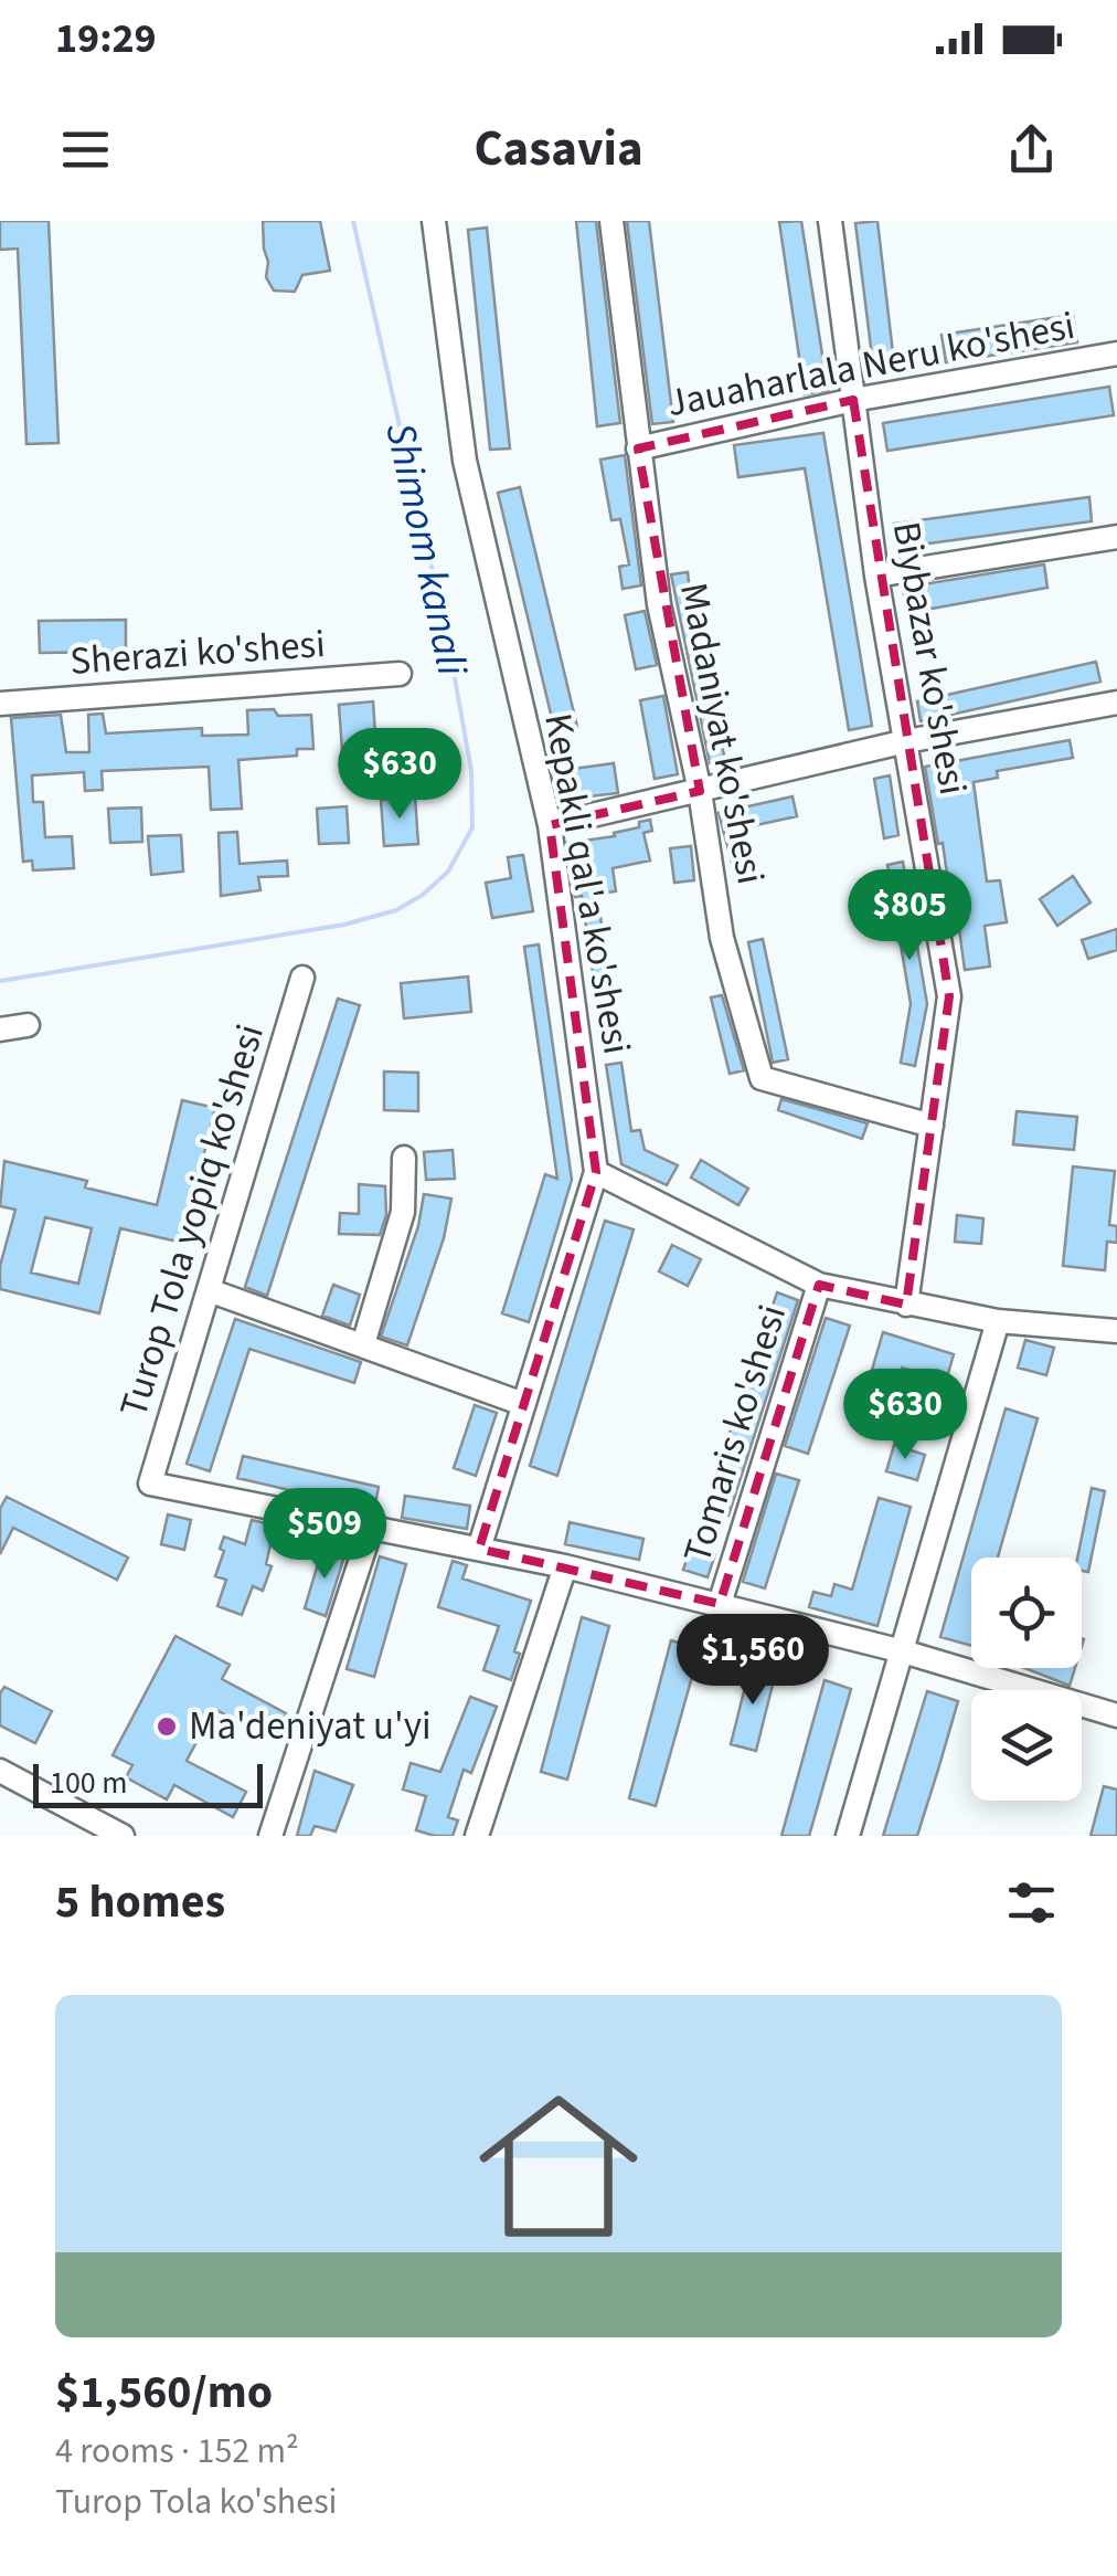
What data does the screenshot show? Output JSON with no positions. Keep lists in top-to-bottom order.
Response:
{
  "streets": {
    "street": [
      "Jauaharlala Neru ko'shesi",
      "Sherazi ko'shesi",
      "Biybazar ko'shesi",
      "Madaniyat ko'shesi",
      "Kepakli qal'a ko'shesi",
      "Turop Tola yopiq ko'shesi",
      "Tomaris ko'shesi"
    ]
  },
  "crossings": [
    ["Jauaharlala Neru ko'shesi", "Biybazar ko'shesi"],
    ["Jauaharlala Neru ko'shesi", "Madaniyat ko'shesi"],
    ["Biybazar ko'shesi", "Madaniyat ko'shesi"]
  ],
  "water": ["Shimom kanali"],
  "places": ["Ma'deniyat u'yi"],
  "scale_bar": "100 m",
  "page": {
    "status": "19:29",
    "header": "Casavia",
    "price": [
      "$630",
      "$805",
      "$630",
      "$509",
      "$1,560"
    ],
    "scale": "100 m",
    "heading": "5 homes",
    "list": [
      {
        "name": "$1,560/mo",
        "note": "4 rooms · 152 m² · Turop Tola ko'shesi"
      }
    ]
  }
}
